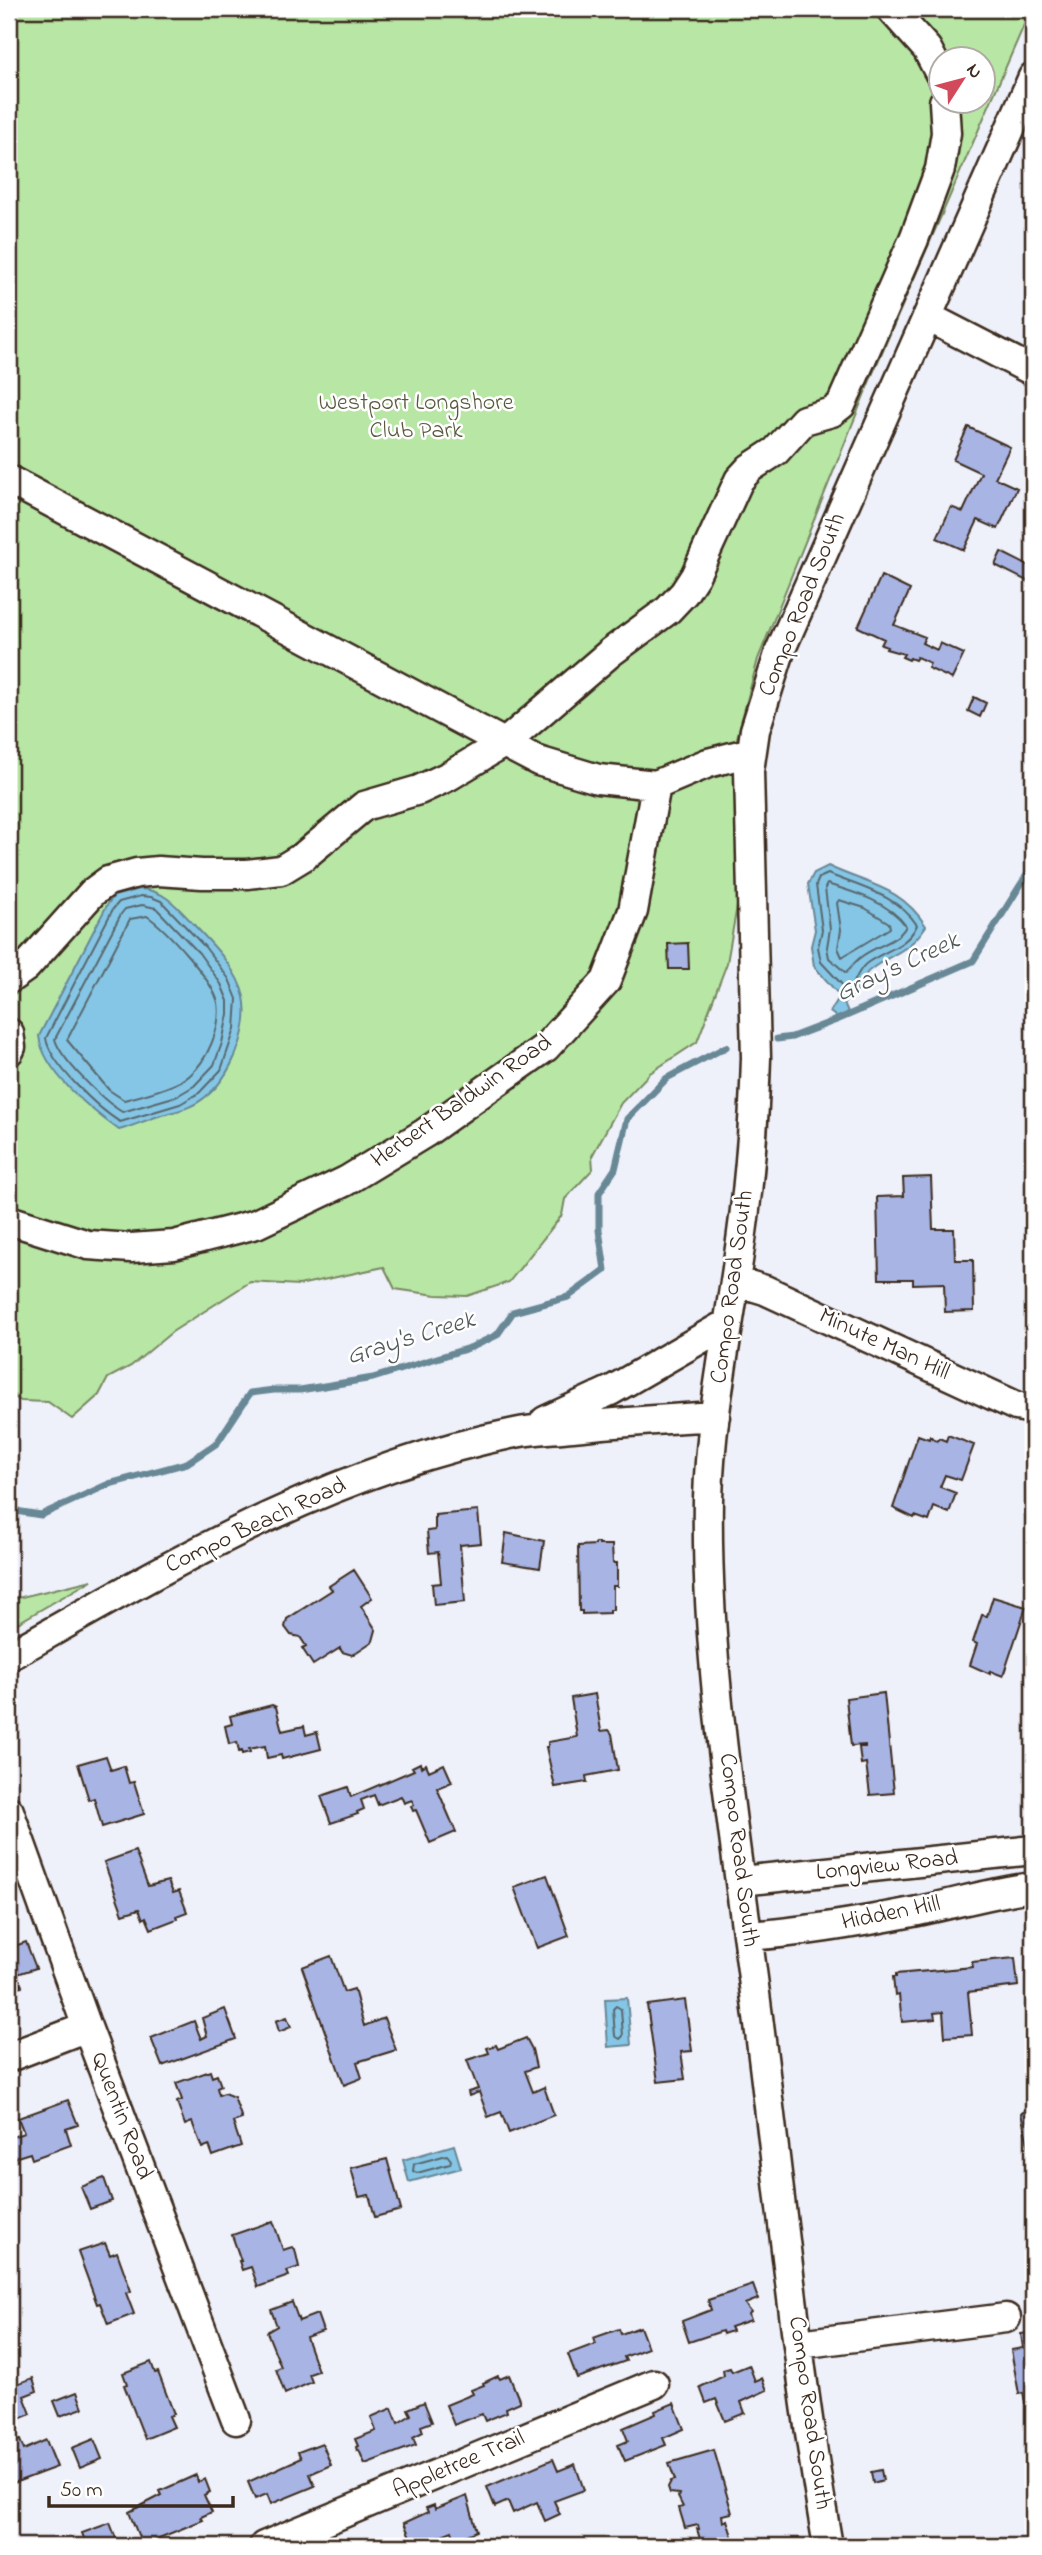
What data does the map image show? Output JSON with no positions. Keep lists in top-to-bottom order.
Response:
{
  "streets": {
    "street": [
      "Compo Road South",
      "Herbert Baldwin Road",
      "Minute Man Hill",
      "Compo Beach Road",
      "Longview Road",
      "Hidden Hill",
      "Quentin Road",
      "Appletree Trail"
    ]
  },
  "crossings": [
    ["Compo Road South", "Minute Man Hill"],
    ["Compo Road South", "Compo Beach Road"],
    ["Compo Road South", "Longview Road"],
    ["Compo Road South", "Hidden Hill"]
  ],
  "water": ["Gray's Creek"],
  "parks": ["Westport Longshore Club Park"],
  "scale_bar": "50 m",
  "north": "top right"
}
